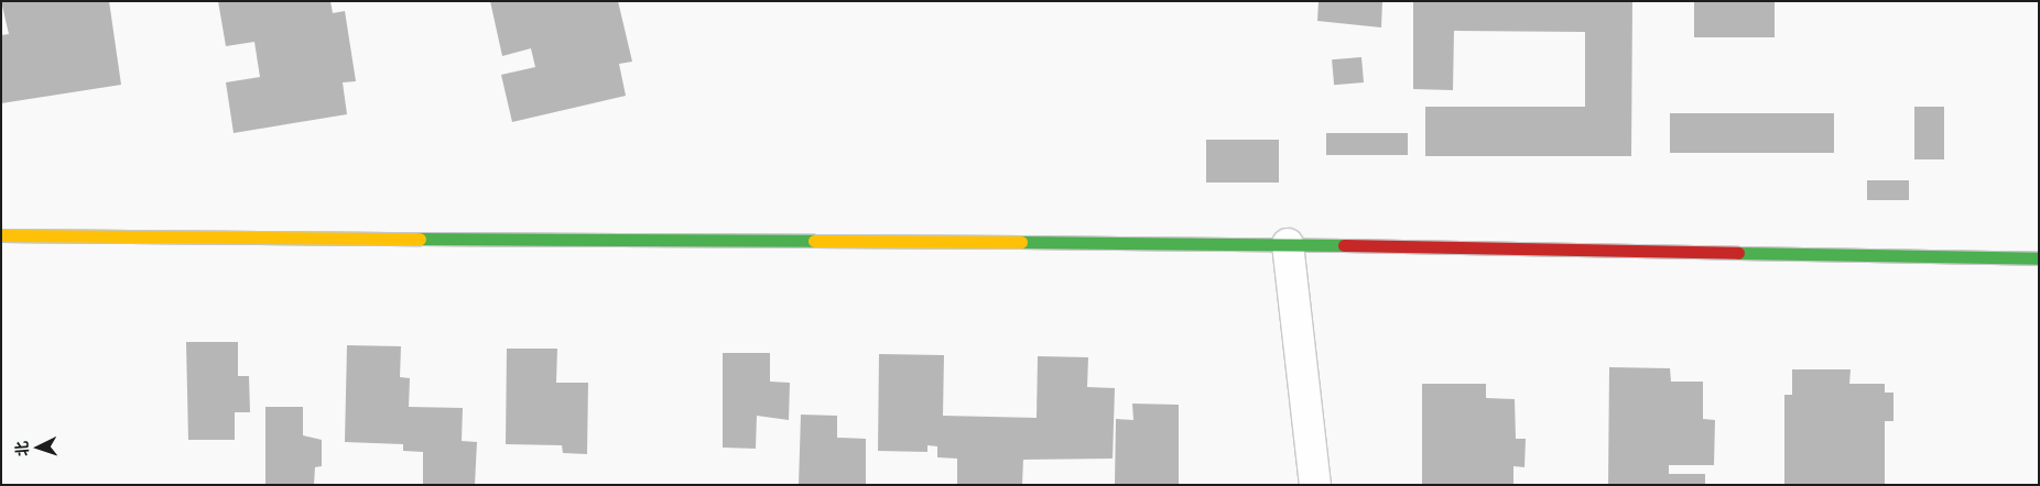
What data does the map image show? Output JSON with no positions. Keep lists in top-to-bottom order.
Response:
{
  "north": "left"
}
